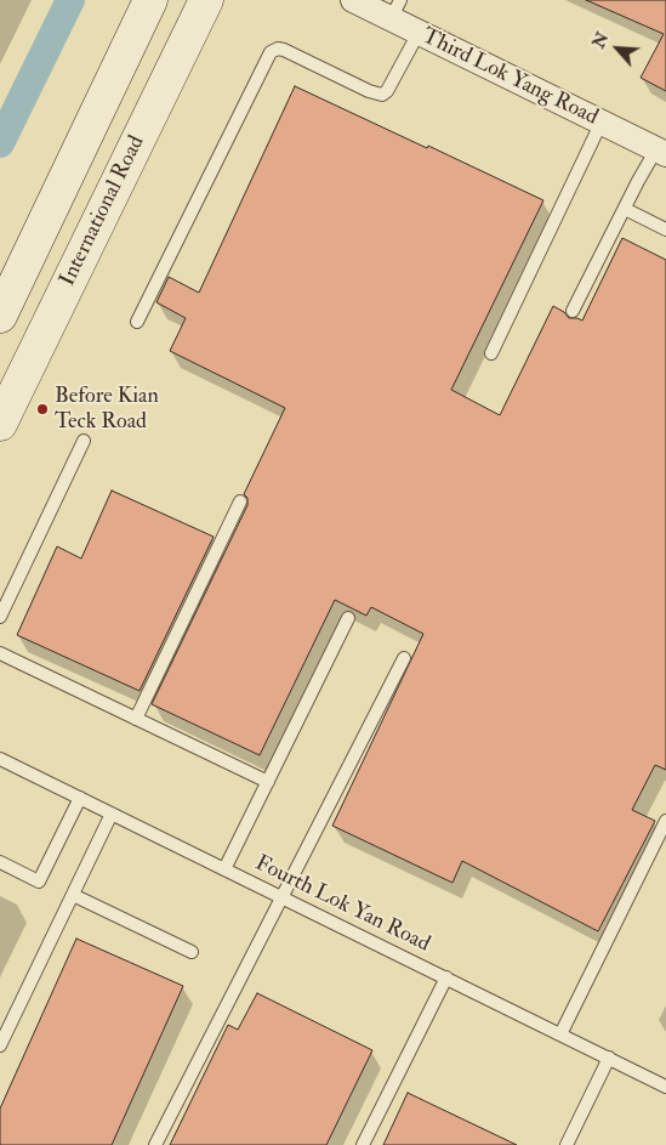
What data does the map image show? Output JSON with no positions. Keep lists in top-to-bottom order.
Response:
{
  "streets": {
    "main road": ["International Road"],
    "street": ["Third Lok Yang Road"],
    "lane": ["Fourth Lok Yan Road"]
  },
  "places": ["Before Kian Teck Road"],
  "north": "top left"
}
